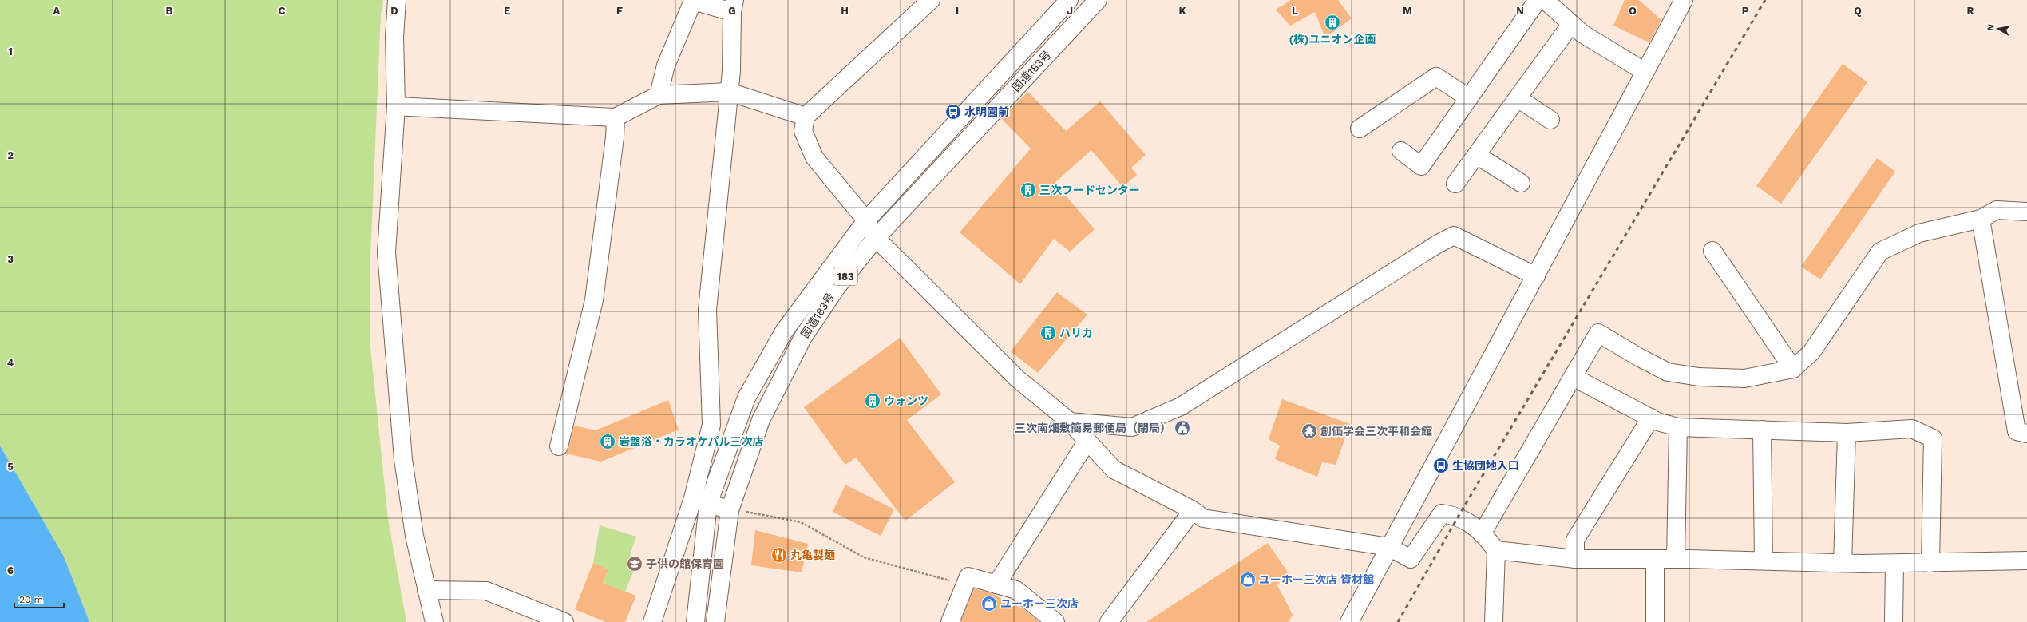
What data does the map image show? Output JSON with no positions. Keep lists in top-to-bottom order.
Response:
{
  "streets": {
    "main road": ["国道183号", "183"]
  },
  "places": {
    "building": [
      "(株)ユニオン企画",
      "三次フードセンター",
      "ハリカ",
      "ウォンツ",
      "岩盤浴・カラオケパル三次店"
    ],
    "bus stop": ["水明園前", "生協団地入口"],
    "public building": ["三次南畑敷簡易郵便局（閉局）"],
    "temple": ["創価学会三次平和会館"],
    "restaurant": ["丸亀製麺"],
    "school or university": ["子供の館保育園"],
    "shop": ["ユーホー三次店 資材館", "ユーホー三次店"]
  },
  "scale_bar": "20 m",
  "north": "left",
  "grid": {
    "columns": [
      "A",
      "B",
      "C",
      "D",
      "E",
      "F",
      "G",
      "H",
      "I",
      "J",
      "K",
      "L",
      "M",
      "N",
      "O",
      "P",
      "Q",
      "R"
    ],
    "rows": [
      "1",
      "2",
      "3",
      "4",
      "5",
      "6"
    ]
  }
}
